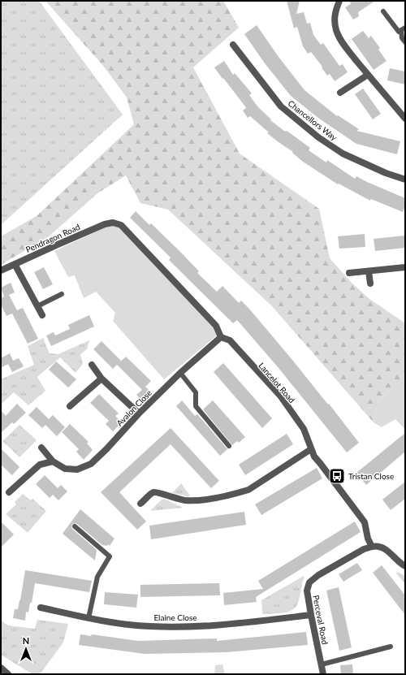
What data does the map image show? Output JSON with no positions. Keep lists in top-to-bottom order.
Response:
{
  "streets": {
    "street": [
      "Chancellors Way",
      "Pendragon Road",
      "Lancelot Road",
      "Avalon Close",
      "Elaine Close",
      "Perceval Road"
    ]
  },
  "crossings": [
    ["Pendragon Road", "Lancelot Road"],
    ["Lancelot Road", "Avalon Close"],
    ["Lancelot Road", "Perceval Road"],
    ["Elaine Close", "Perceval Road"]
  ],
  "places": {
    "bus stop": ["Tristan Close"]
  },
  "north": "top"
}
